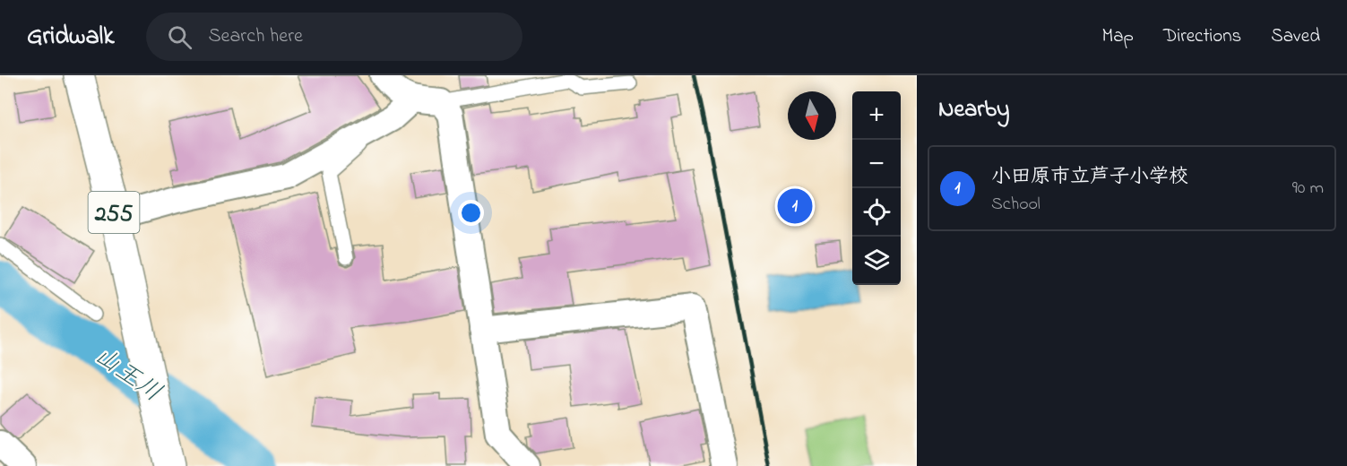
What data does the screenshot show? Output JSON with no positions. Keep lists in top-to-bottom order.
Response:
{
  "streets": {
    "highway": ["255"]
  },
  "water": ["山王川"],
  "north": "bottom",
  "page": {
    "header": "Gridwalk",
    "search": "Search here",
    "nav": ["Map", "Directions", "Saved"],
    "heading": "Nearby",
    "map_buttons": ["+", "−"],
    "list": [
      {
        "mark": "1",
        "name": "小田原市立芦子小学校",
        "note": "School",
        "value": "90 m"
      }
    ],
    "pins": "1"
  }
}
